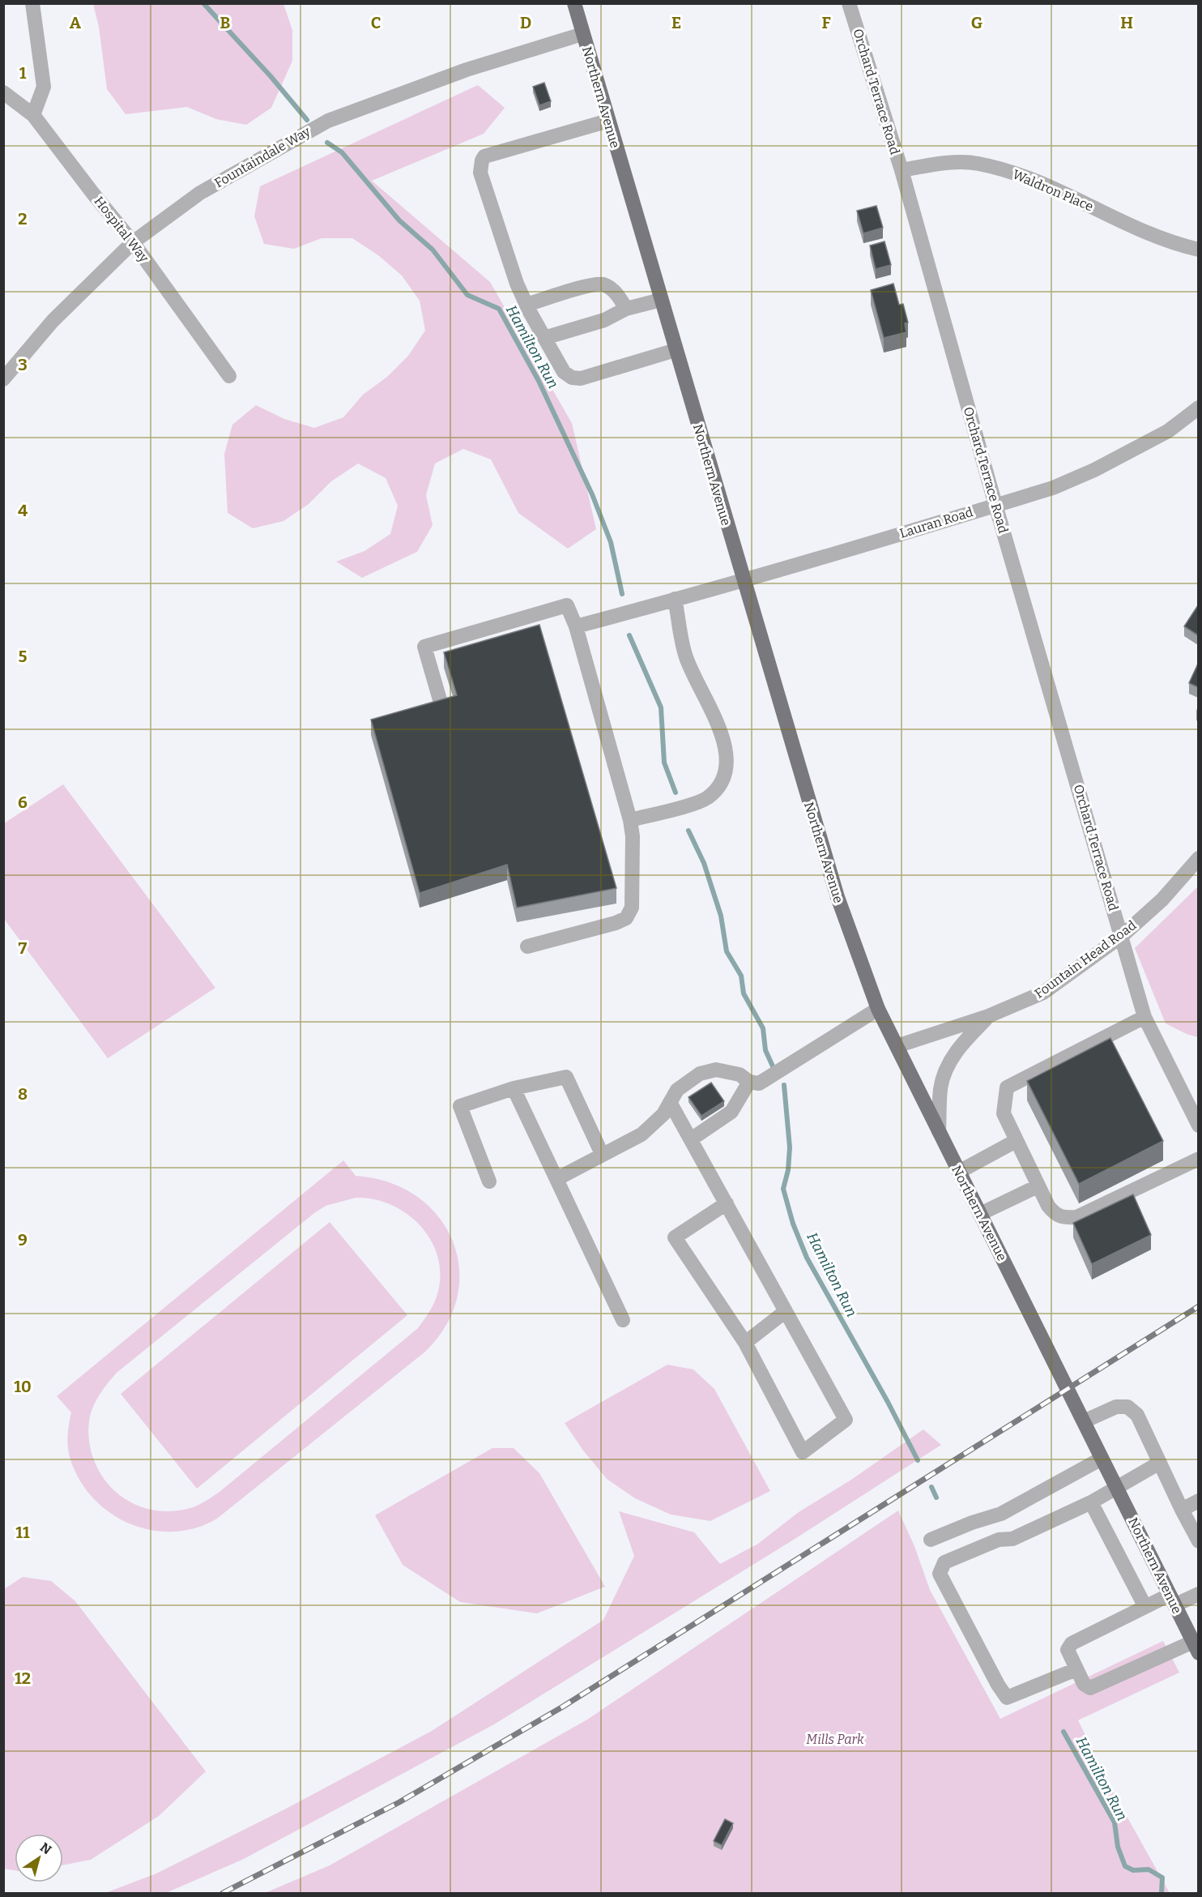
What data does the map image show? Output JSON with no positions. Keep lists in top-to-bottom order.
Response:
{
  "streets": {
    "main road": ["Northern Avenue"],
    "street": [
      "Orchard Terrace Road",
      "Fountaindale Way",
      "Waldron Place",
      "Hospital Way",
      "Lauran Road",
      "Fountain Head Road"
    ]
  },
  "crossings": [
    ["Orchard Terrace Road", "Waldron Place"],
    ["Orchard Terrace Road", "Lauran Road"],
    ["Orchard Terrace Road", "Fountain Head Road"],
    ["Northern Avenue", "Fountaindale Way"],
    ["Northern Avenue", "Lauran Road"],
    ["Northern Avenue", "Fountain Head Road"],
    ["Fountaindale Way", "Hospital Way"]
  ],
  "water": ["Hamilton Run"],
  "parks": ["Mills Park"],
  "north": "top right",
  "grid": {
    "columns": [
      "A",
      "B",
      "C",
      "D",
      "E",
      "F",
      "G",
      "H"
    ],
    "rows": [
      "1",
      "2",
      "3",
      "4",
      "5",
      "6",
      "7",
      "8",
      "9",
      "10",
      "11",
      "12"
    ]
  }
}
